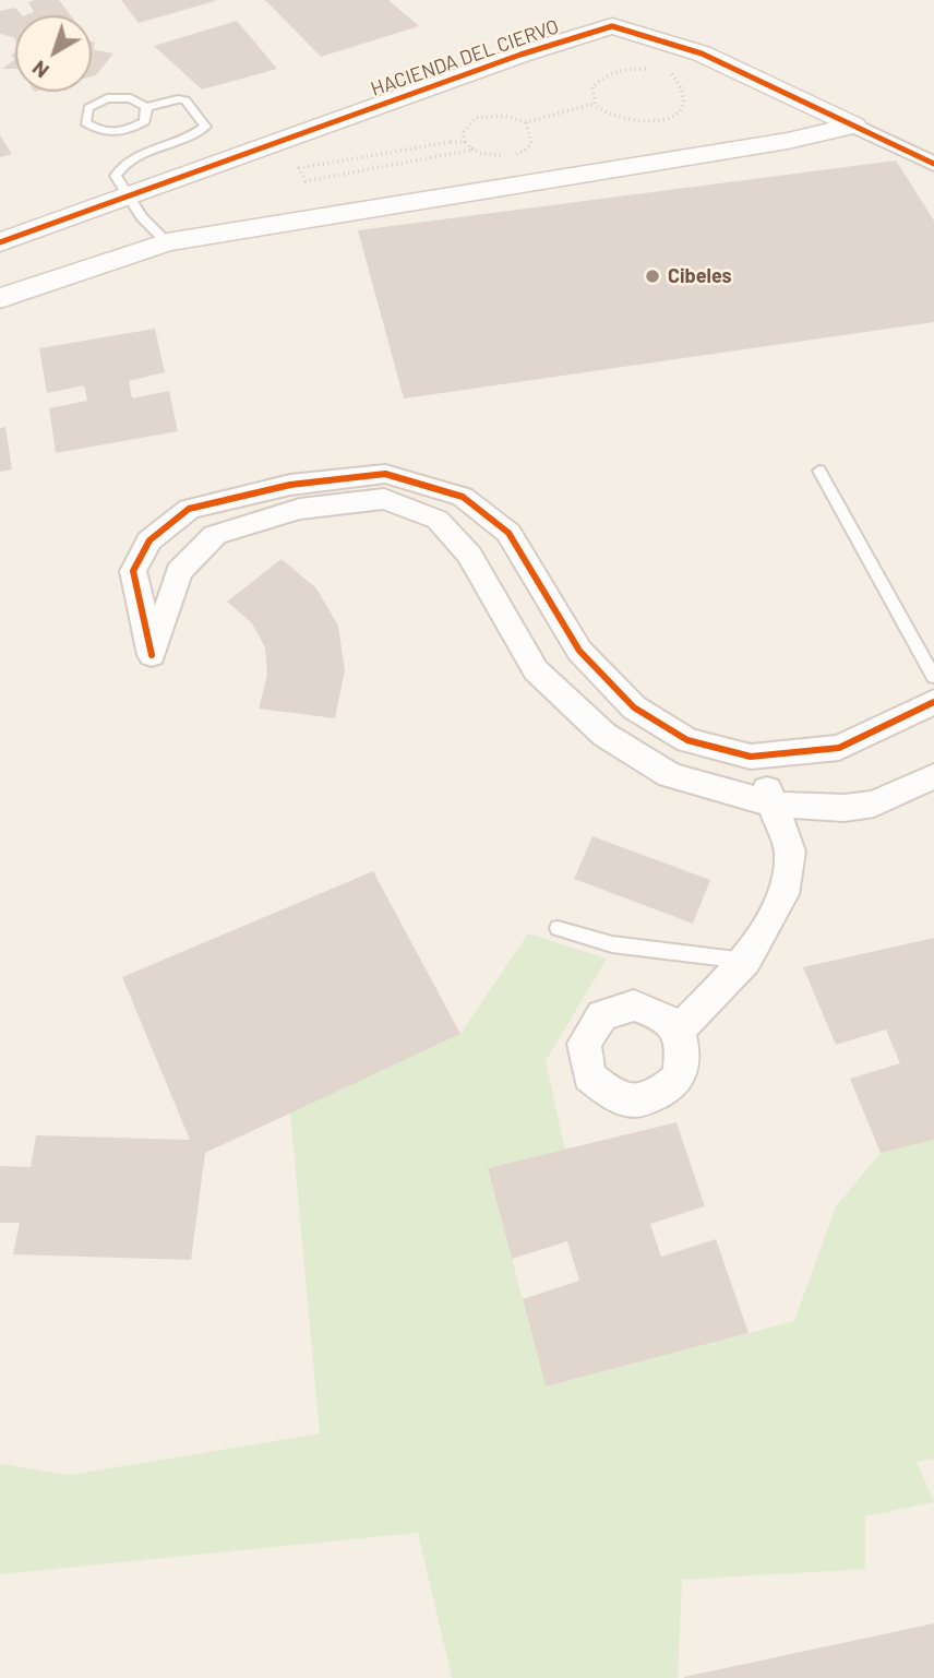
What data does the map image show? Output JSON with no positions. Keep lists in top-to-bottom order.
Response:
{
  "streets": {
    "street": ["HACIENDA DEL CIERVO"]
  },
  "places": ["Cibeles"],
  "north": "bottom left"
}
